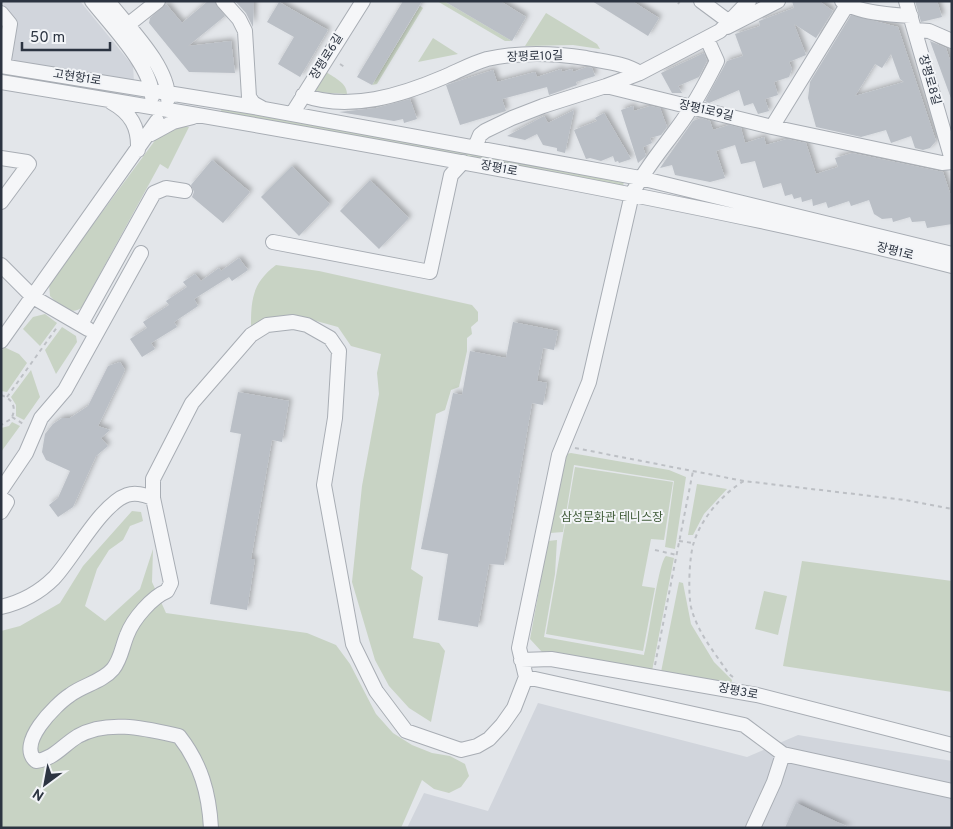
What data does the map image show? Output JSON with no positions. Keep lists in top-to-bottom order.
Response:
{
  "streets": {
    "street": [
      "장평로6길",
      "장평로10길",
      "고현항1로",
      "장평로8길",
      "장평1로9길",
      "장평1로",
      "장평3로"
    ]
  },
  "crossings": [
    ["장평로6길", "장평로10길"],
    ["장평로6길", "장평1로"],
    ["고현항1로", "장평1로"],
    ["장평로8길", "장평1로9길"]
  ],
  "parks": ["삼성문화관 테니스장"],
  "scale_bar": "50 m",
  "north": "bottom left"
}
